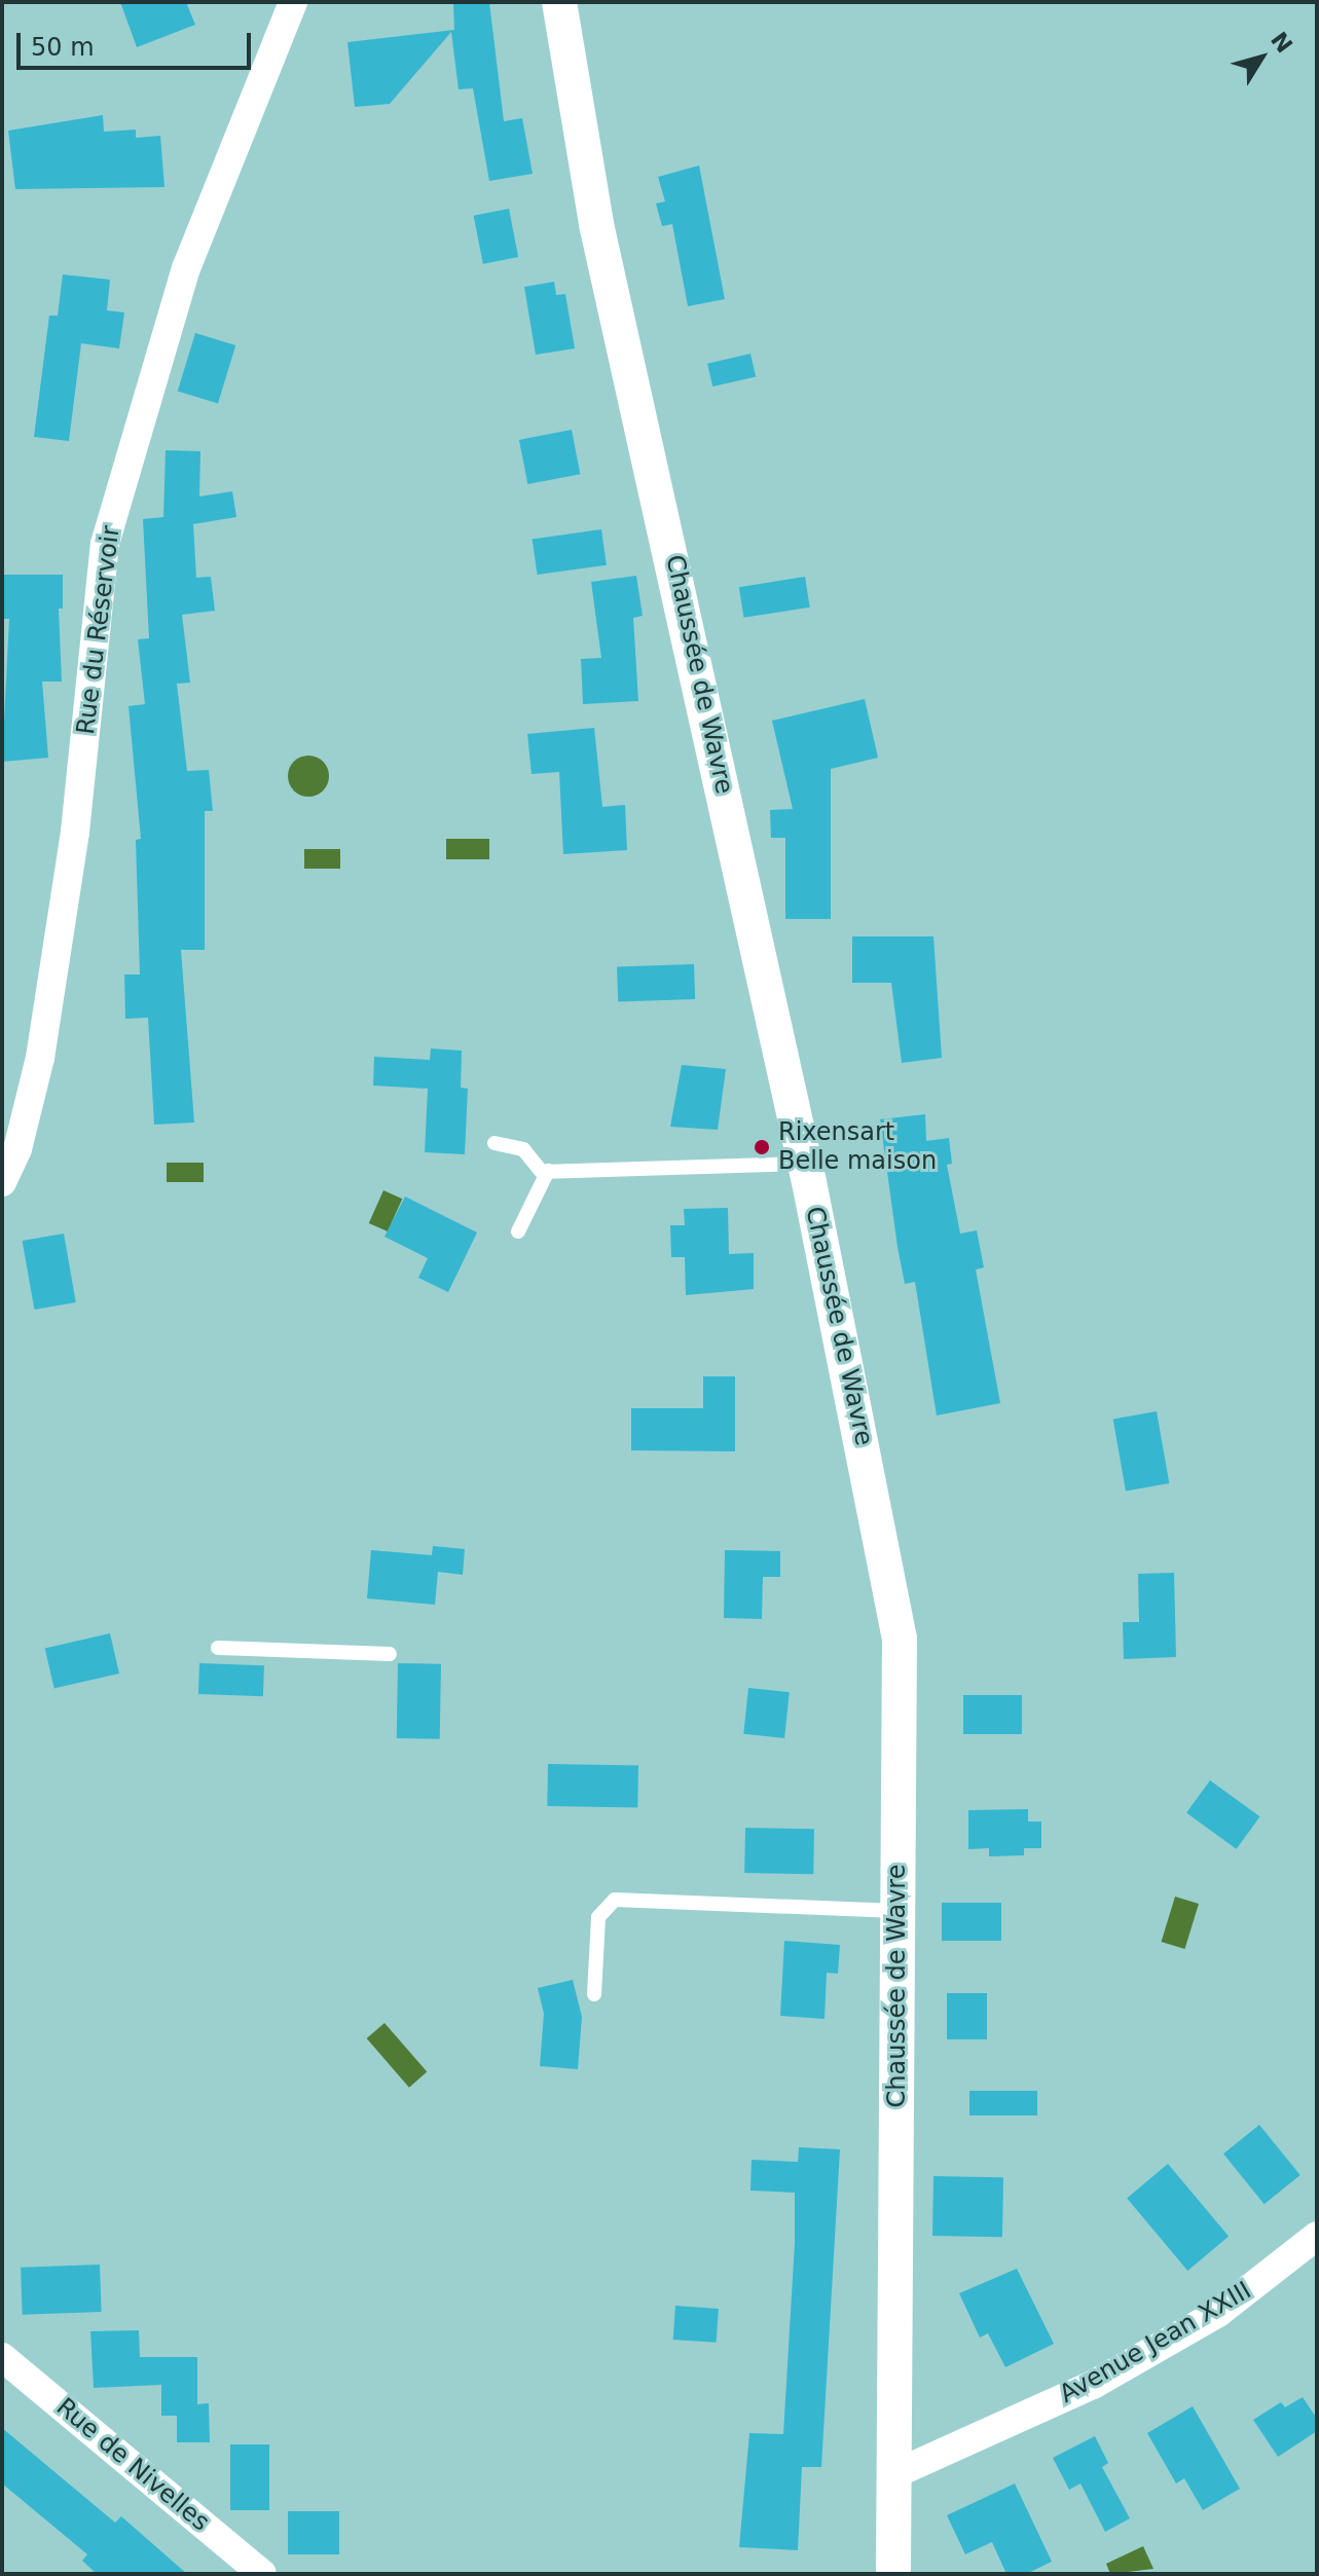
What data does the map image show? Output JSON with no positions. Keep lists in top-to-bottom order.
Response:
{
  "streets": {
    "street": [
      "Rue du Réservoir",
      "Chaussée de Wavre",
      "Avenue Jean XXIII",
      "Rue de Nivelles"
    ]
  },
  "crossings": [
    ["Chaussée de Wavre", "Avenue Jean XXIII"]
  ],
  "places": ["Rixensart Belle maison"],
  "scale_bar": "50 m",
  "north": "top right"
}
